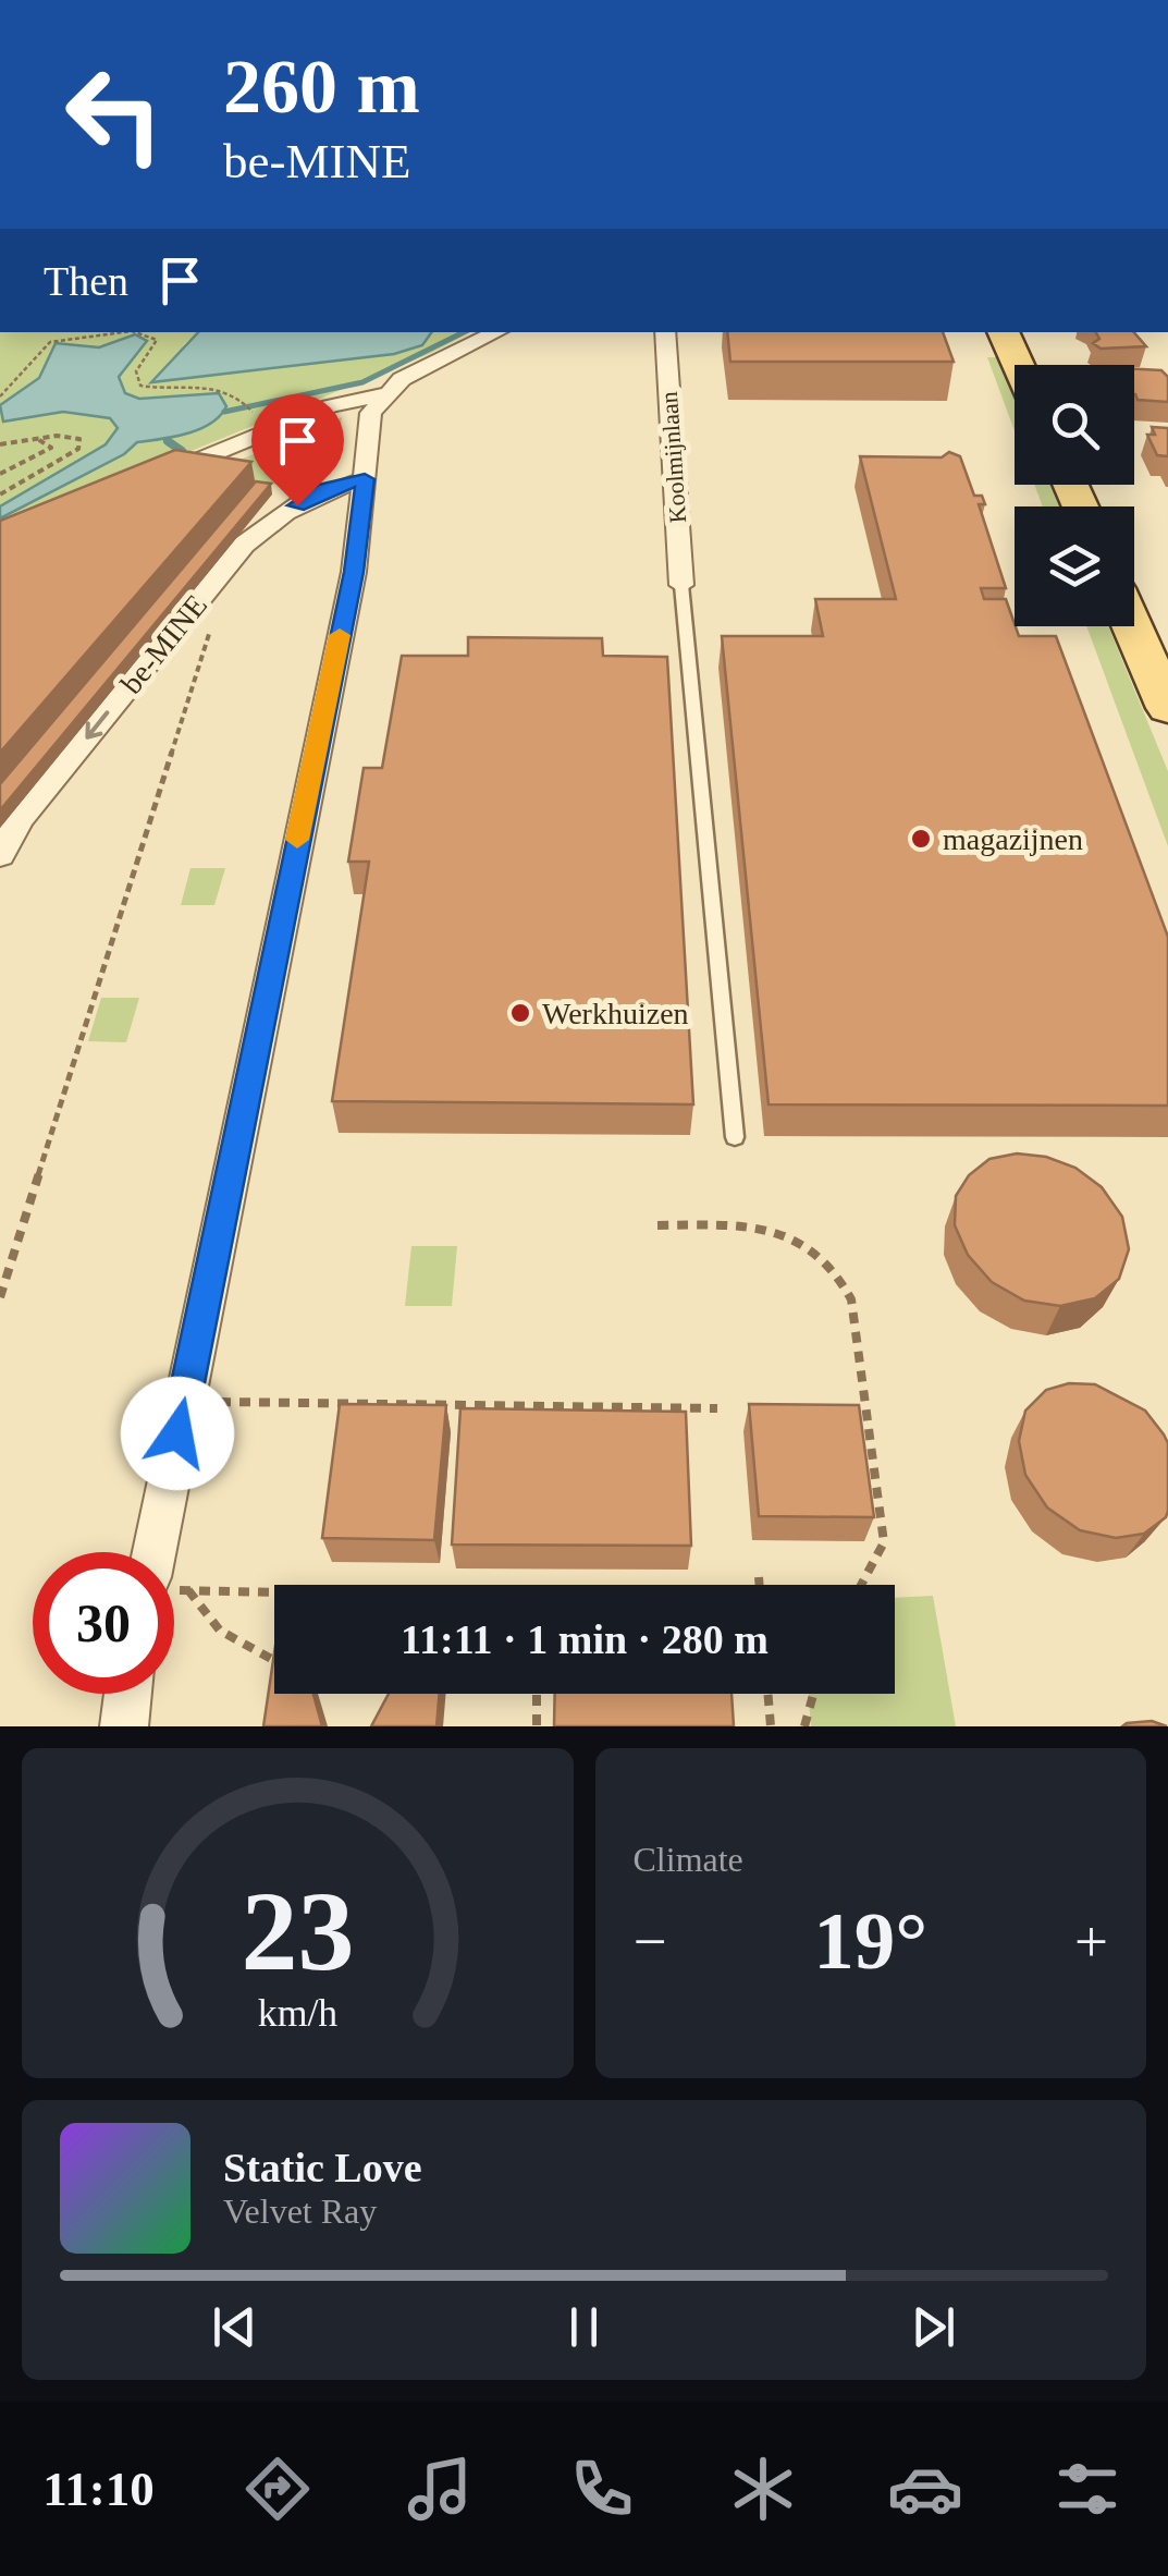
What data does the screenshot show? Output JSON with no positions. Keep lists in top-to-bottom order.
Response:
{
  "streets": {
    "street": ["Koolmijnlaan", "be-MINE"]
  },
  "one_way": ["be-MINE"],
  "places": ["magazijnen", "Werkhuizen"],
  "page": {
    "turn": ["260 m", "be-MINE"],
    "then": "Then",
    "limit": "30",
    "trip": "11:11 · 1 min · 280 m",
    "tile": "Climate",
    "heat": ["−", "19°", "+"],
    "song": ["Static Love", "Velvet Ray"],
    "tabs": "11:10",
    "gauge": ["23", "km/h"]
  }
}
